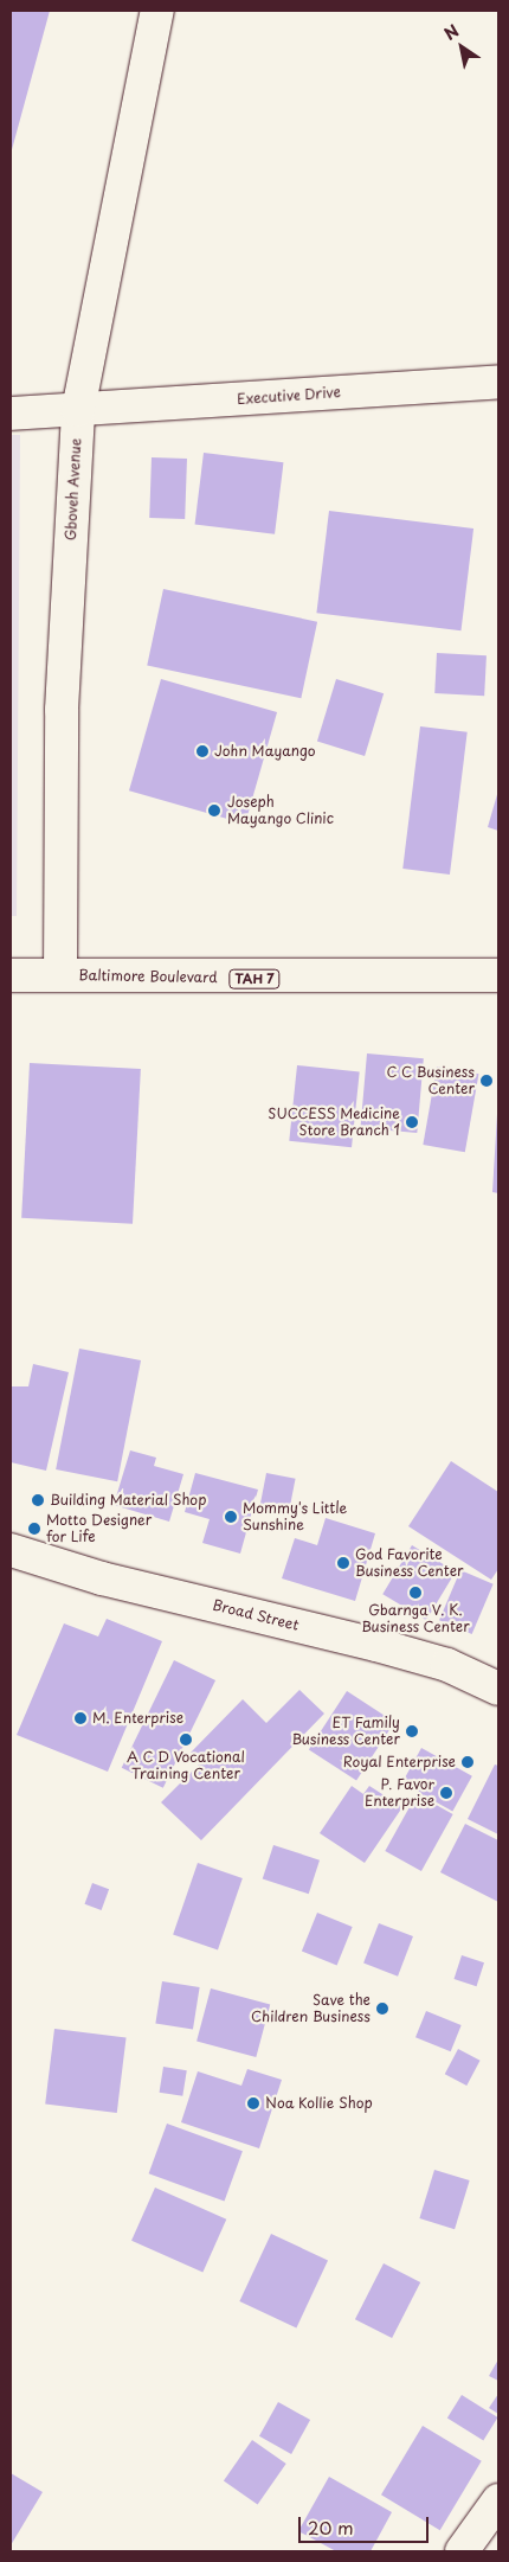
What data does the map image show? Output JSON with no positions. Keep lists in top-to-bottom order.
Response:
{
  "streets": {
    "main road": [
      "Executive Drive",
      "Gboveh Avenue",
      "Baltimore Boulevard",
      "TAH 7",
      "Broad Street"
    ]
  },
  "crossings": [
    ["Executive Drive", "Gboveh Avenue"],
    ["Gboveh Avenue", "Baltimore Boulevard"]
  ],
  "places": [
    "John Mayango",
    "Joseph Mayango Clinic",
    "C C Business Center",
    "SUCCESS Medicine Store Branch 1",
    "Building Material Shop",
    "Mommy's Little Sunshine",
    "Motto Designer for Life",
    "God Favorite Business Center",
    "Gbarnga V. K. Business Center",
    "M. Enterprise",
    "ET Family Business Center",
    "A C D Vocational Training Center",
    "Royal Enterprise",
    "P. Favor Enterprise",
    "Save the Children Business",
    "Noa Kollie Shop"
  ],
  "scale_bar": "20 m",
  "north": "top left"
}
